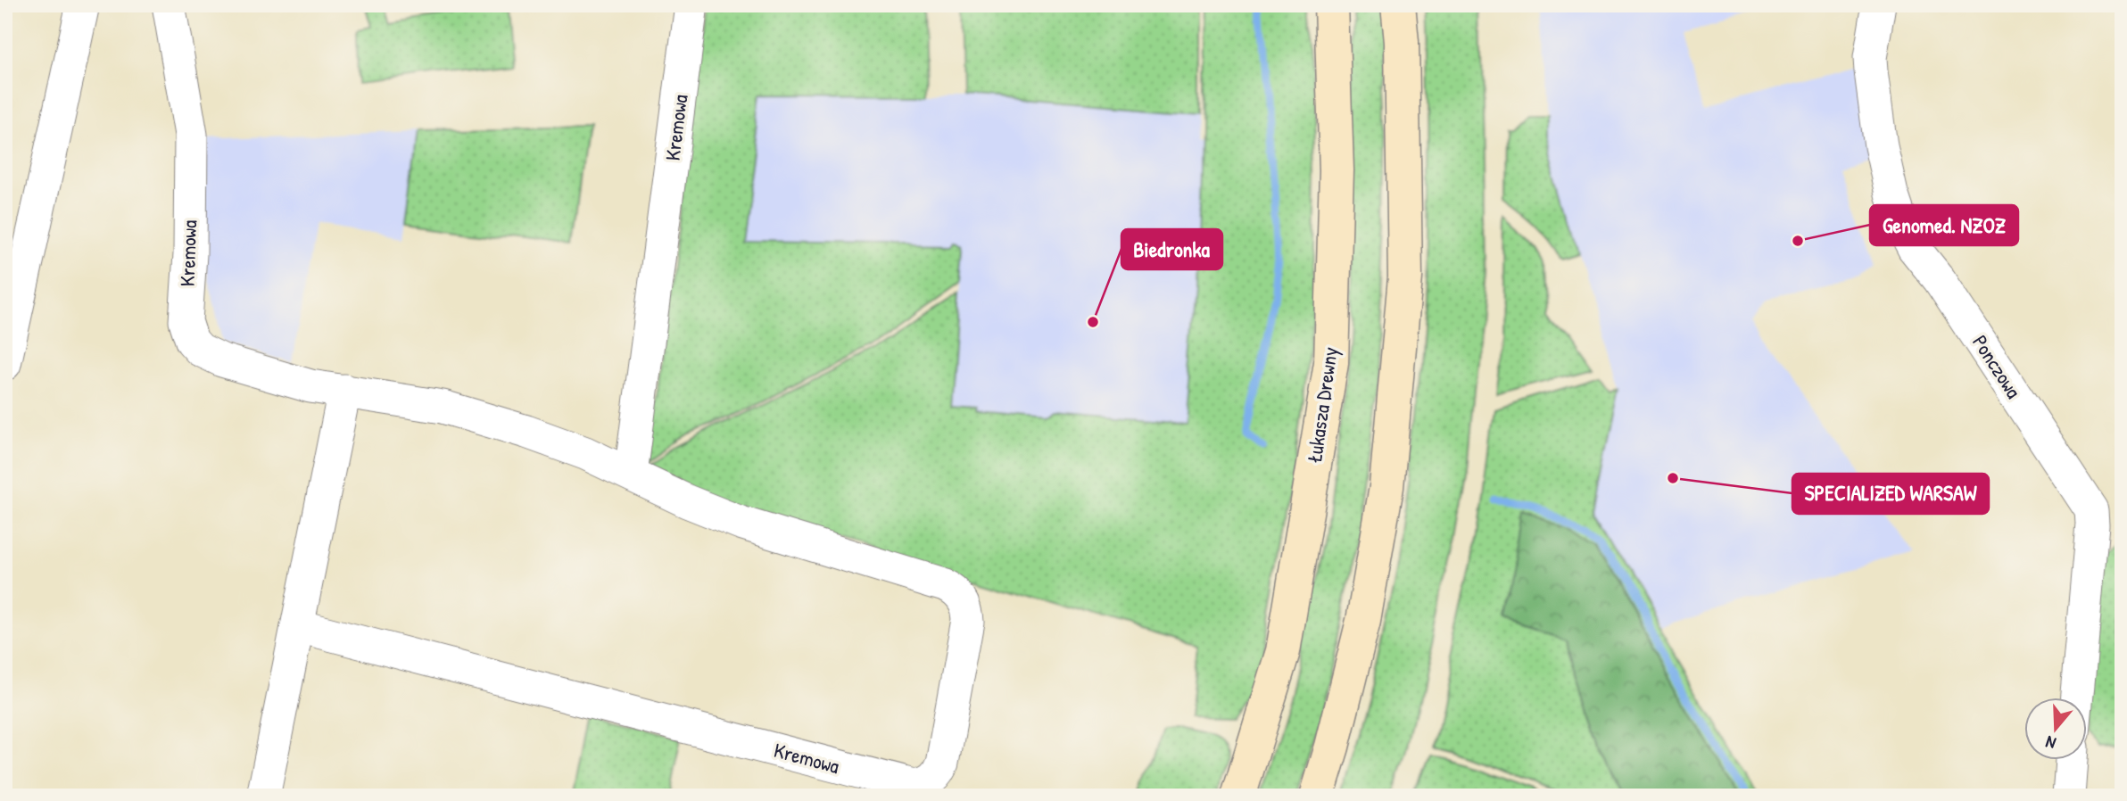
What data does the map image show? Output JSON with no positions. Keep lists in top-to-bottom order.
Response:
{
  "streets": {
    "main road": ["Łukasza Drewny"],
    "street": ["Kremowa", "Ponczowa"]
  },
  "places": ["Genomed. NZOZ", "Biedronka", "SPECIALIZED WARSAW"],
  "north": "bottom"
}
